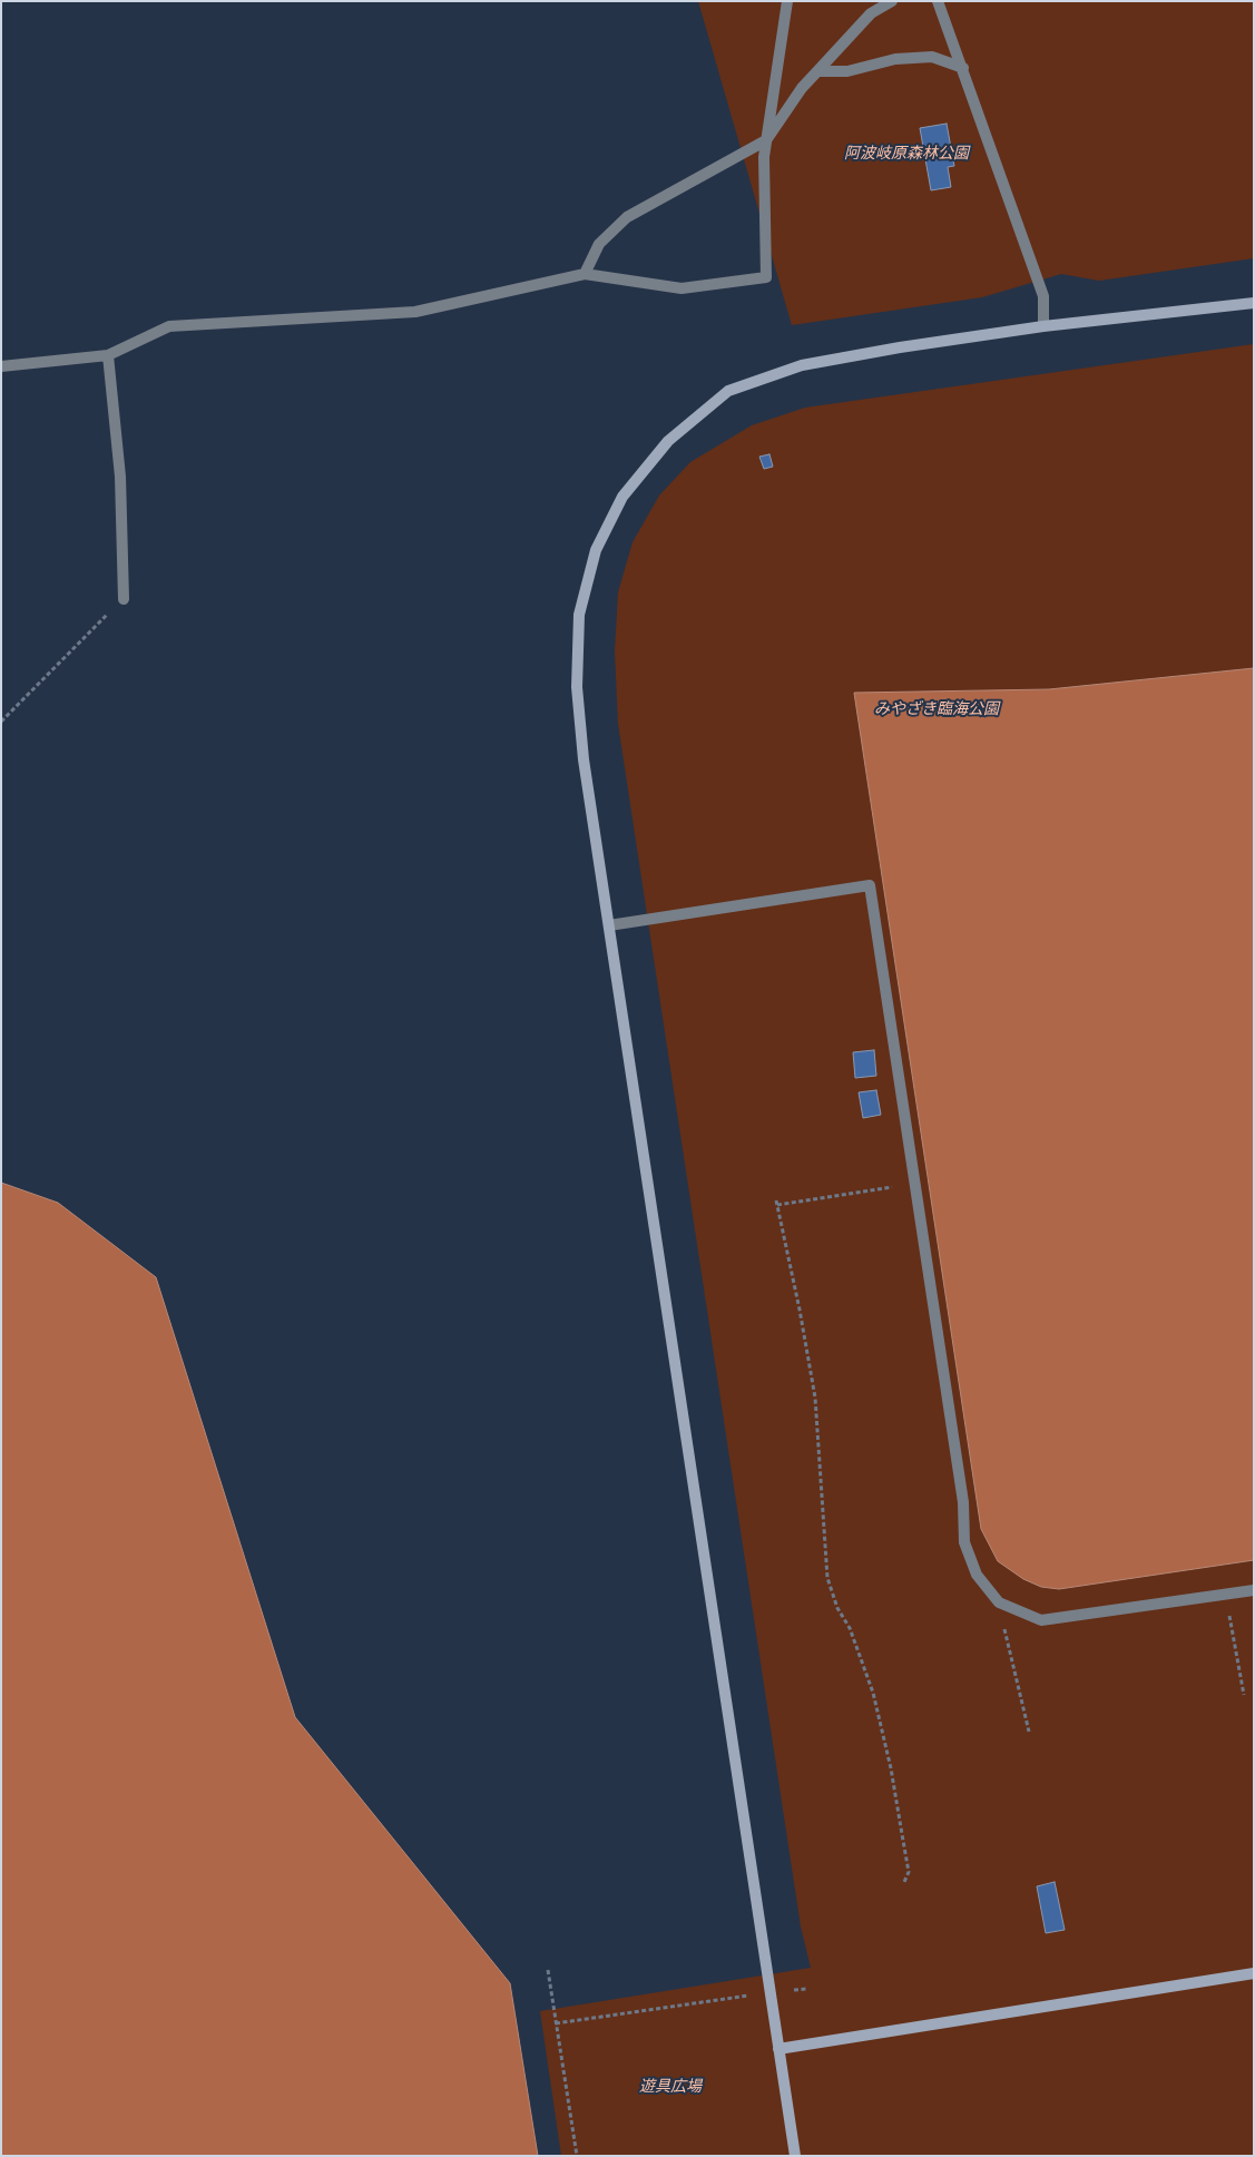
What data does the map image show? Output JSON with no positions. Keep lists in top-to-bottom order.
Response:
{
  "parks": ["阿波岐原森林公園", "みやざき臨海公園", "遊具広場"]
}
